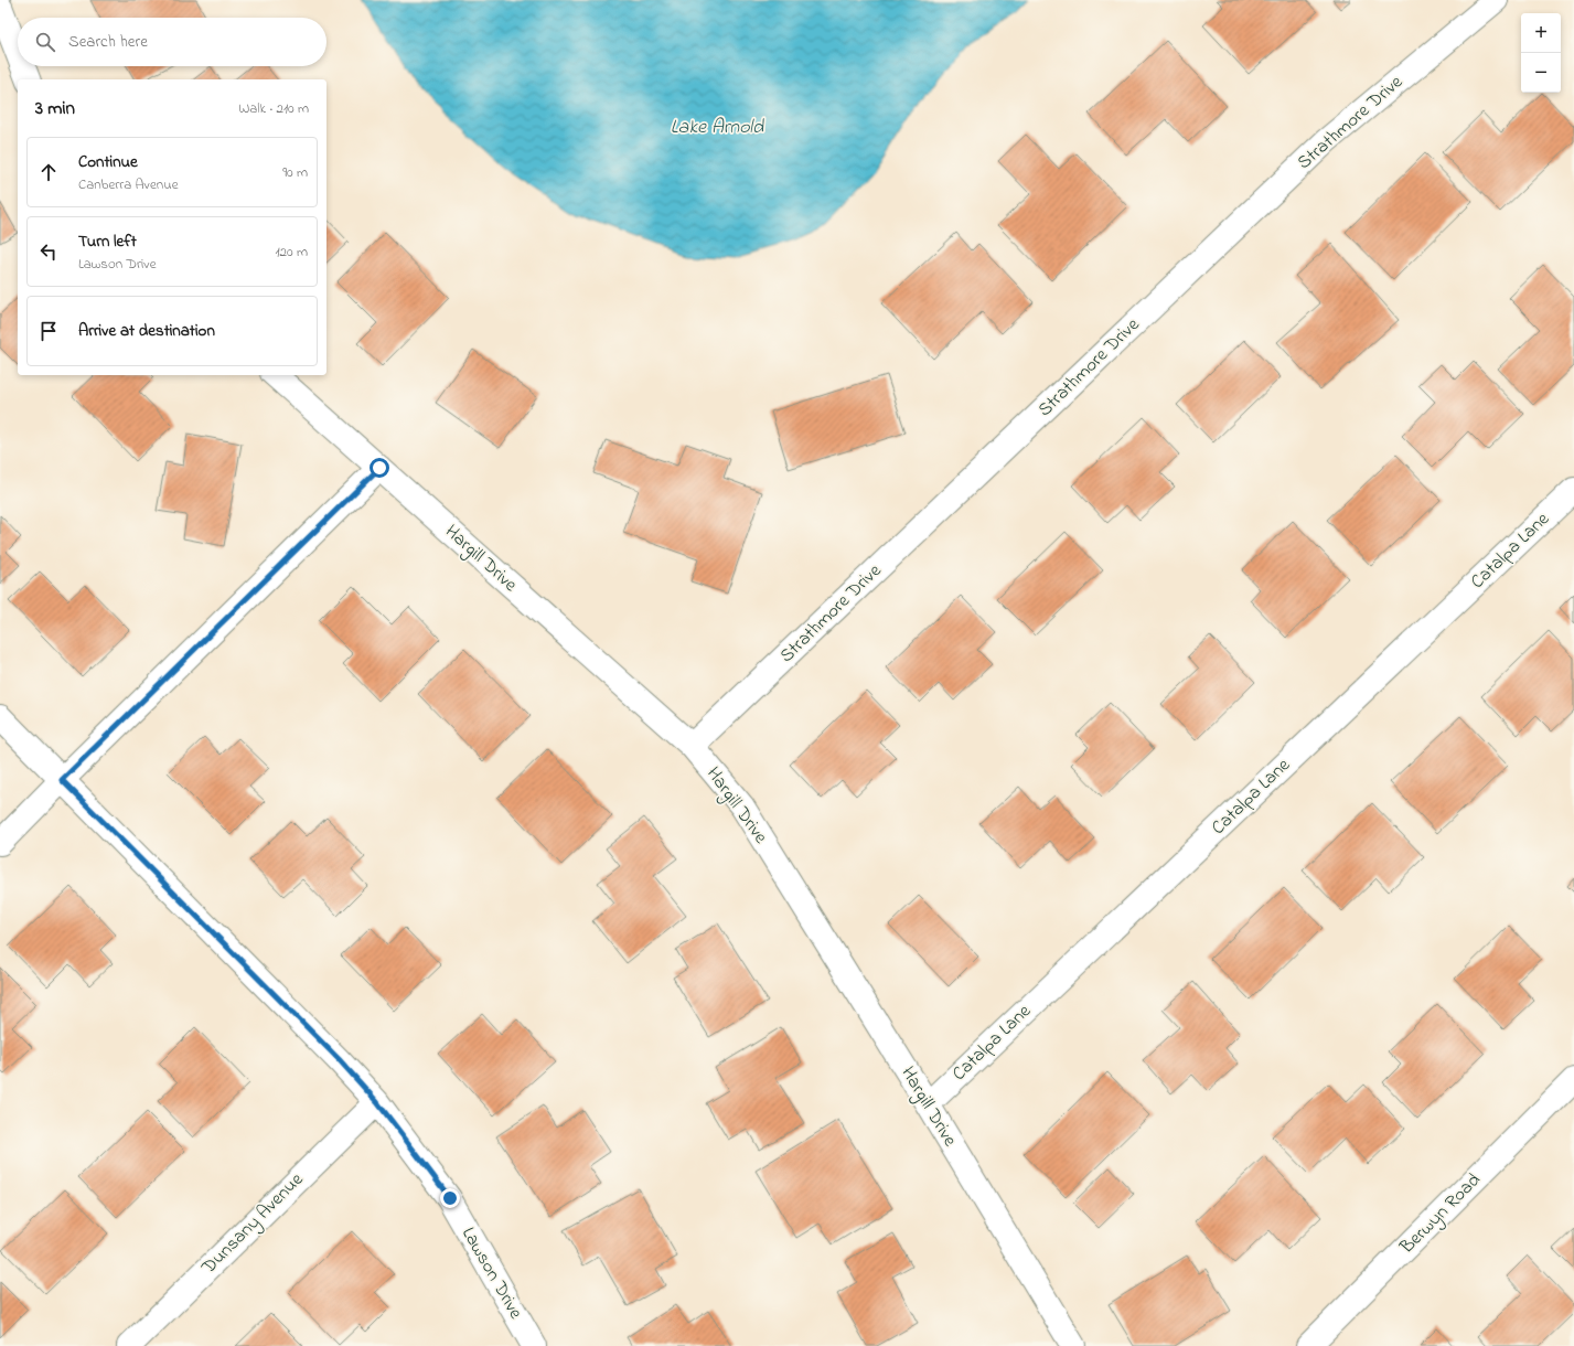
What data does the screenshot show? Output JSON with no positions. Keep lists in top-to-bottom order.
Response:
{
  "streets": {
    "street": [
      "Strathmore Drive",
      "Catalpa Lane",
      "Hargill Drive",
      "Berwyn Road",
      "Dunsany Avenue",
      "Lawson Drive"
    ]
  },
  "crossings": [
    ["Strathmore Drive", "Hargill Drive"],
    ["Catalpa Lane", "Hargill Drive"],
    ["Dunsany Avenue", "Lawson Drive"]
  ],
  "water": ["Lake Arnold"],
  "page": {
    "map_buttons": ["+", "−"],
    "search": "Search here",
    "heading": ["3 min", "Walk · 210 m"],
    "list": [
      ["Continue", "Canberra Avenue", "90 m"],
      ["Turn left", "Lawson Drive", "120 m"],
      "Arrive at destination"
    ]
  }
}
